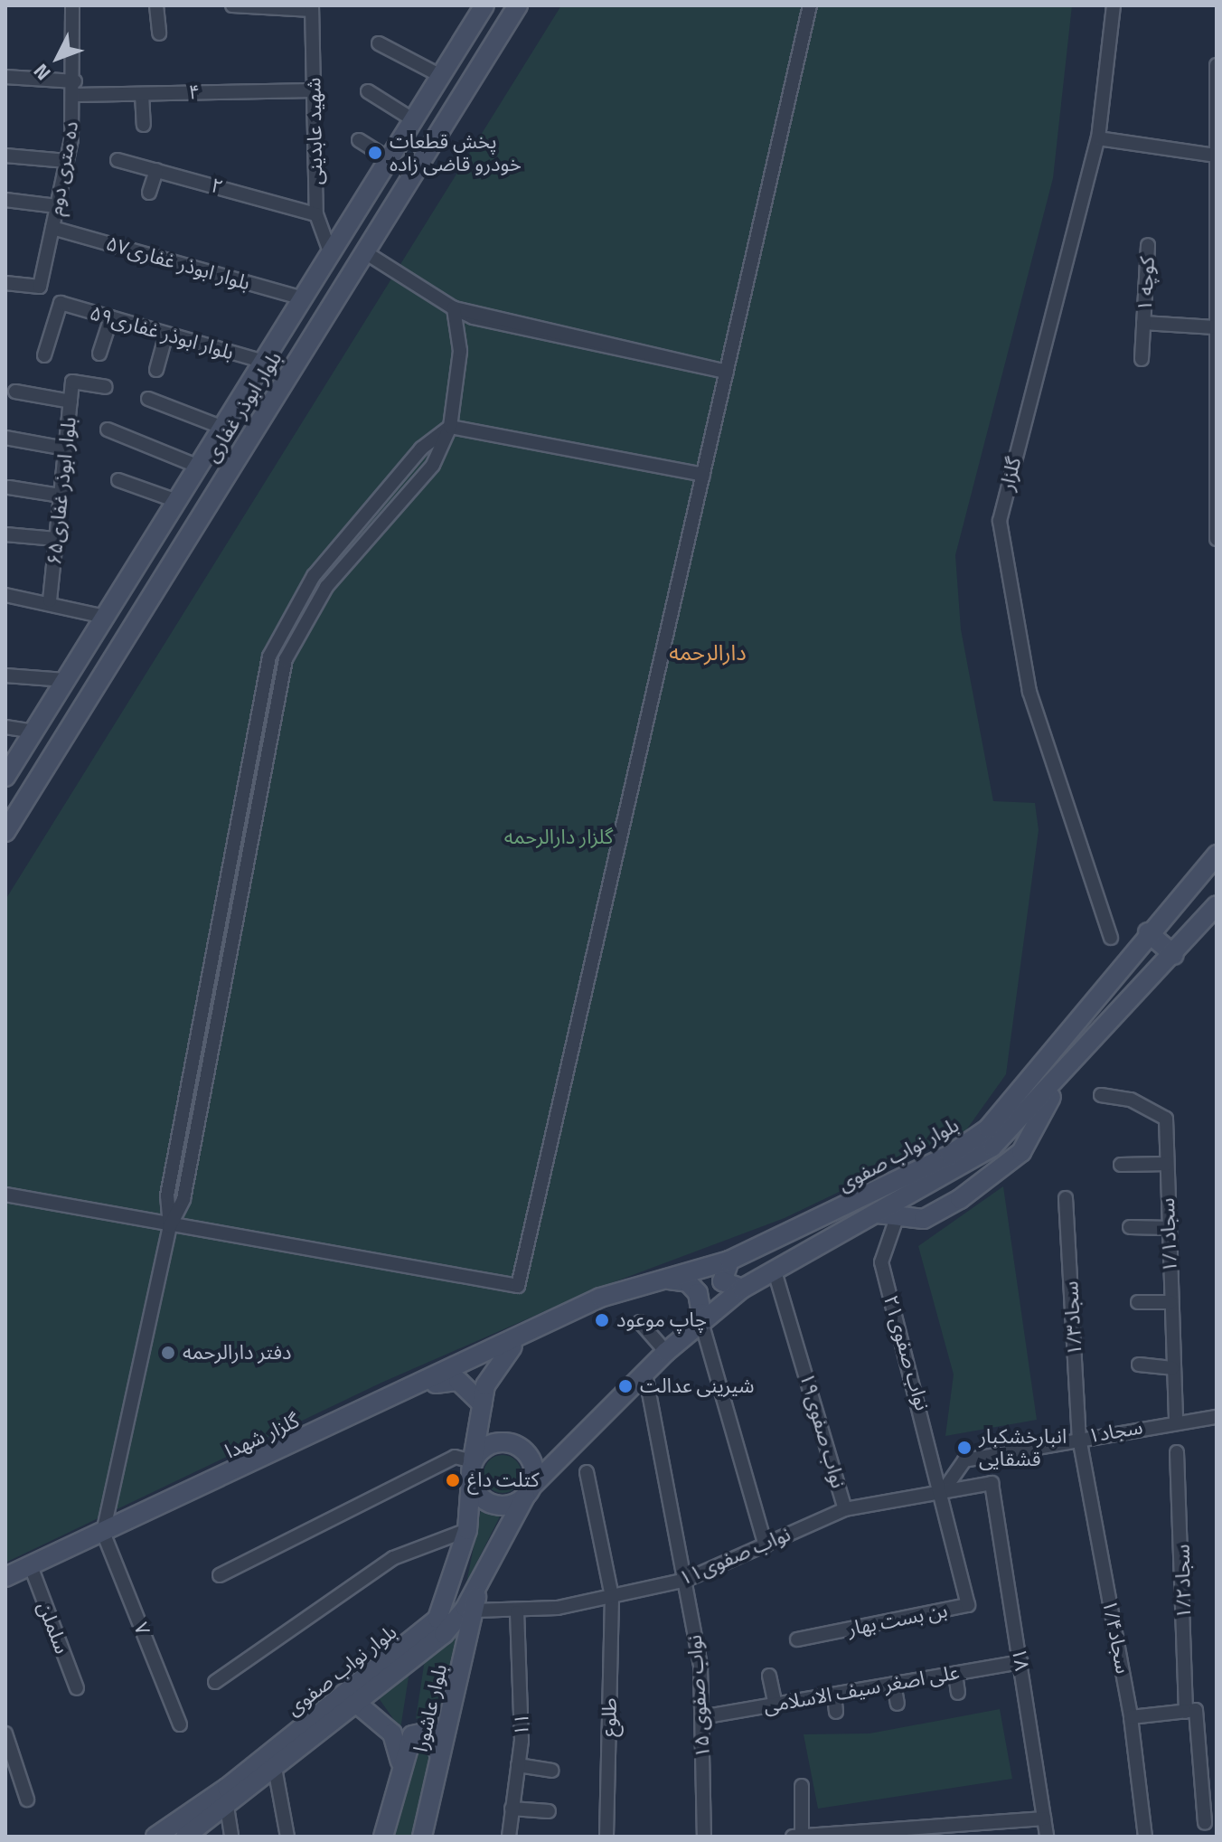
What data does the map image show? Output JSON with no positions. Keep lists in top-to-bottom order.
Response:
{
  "streets": {
    "main road": [
      "بلوار ابوذر غفاری",
      "بلوار نواب صفوی",
      "گلزار شهدا",
      "بلوار عاشورا"
    ],
    "street": [
      "۴",
      "شهید عابدینی",
      "ده متری دوم",
      "۲",
      "بلوار ابوذر غفاری۵۷",
      "کوچه ۱",
      "بلوار ابوذر غفاری۵۹",
      "گلزار",
      "بلوار ابوذر غفاری۶۵",
      "۱/۱سجاد",
      "۱/۳سجاد",
      "۲۱نواب صفوی",
      "۱۹نواب صفوی",
      "۱سجاد",
      "۱۱نواب صفوی",
      "۱/۲سجاد",
      "بن بست بهار",
      "سلملن",
      "۷",
      "۱/۴سجاد",
      "۱۸",
      "علی اصغر سیف الاسلامی",
      "نواب صفوی ۱۵",
      "طلوع",
      "۱۱"
    ]
  },
  "crossings": [
    ["۴", "شهید عابدینی"],
    ["۴", "ده متری دوم"],
    ["شهید عابدینی", "۲"],
    ["شهید عابدینی", "بلوار ابوذر غفاری"],
    ["ده متری دوم", "بلوار ابوذر غفاری۵۷"],
    ["بلوار ابوذر غفاری۵۷", "بلوار ابوذر غفاری"],
    ["بلوار ابوذر غفاری۵۹", "بلوار ابوذر غفاری"],
    ["بلوار نواب صفوی", "۱۹نواب صفوی"],
    ["بلوار نواب صفوی", "گلزار شهدا"],
    ["بلوار نواب صفوی", "نواب صفوی ۱۵"],
    ["بلوار نواب صفوی", "بلوار عاشورا"],
    ["۱/۱سجاد", "۱سجاد"],
    ["۱/۳سجاد", "۱سجاد"],
    ["۱/۳سجاد", "۱/۴سجاد"],
    ["۲۱نواب صفوی", "۱سجاد"],
    ["۲۱نواب صفوی", "۱۱نواب صفوی"],
    ["۲۱نواب صفوی", "بن بست بهار"],
    ["۱۹نواب صفوی", "۱۱نواب صفوی"],
    ["۱سجاد", "۱۱نواب صفوی"],
    ["۱سجاد", "بن بست بهار"],
    ["۱سجاد", "۱/۴سجاد"],
    ["گلزار شهدا", "سلملن"],
    ["گلزار شهدا", "۷"],
    ["۱۱نواب صفوی", "بن بست بهار"],
    ["۱۱نواب صفوی", "۱۸"],
    ["۱۱نواب صفوی", "نواب صفوی ۱۵"],
    ["۱۱نواب صفوی", "بلوار عاشورا"],
    ["۱۱نواب صفوی", "طلوع"],
    ["۱۱نواب صفوی", "۱۱"],
    ["۱۸", "علی اصغر سیف الاسلامی"],
    ["علی اصغر سیف الاسلامی", "نواب صفوی ۱۵"]
  ],
  "districts": ["دارالرحمه"],
  "parks": ["گلزار دارالرحمه"],
  "places": [
    "پخش قطعات خودرو قاضی زاده",
    "چاپ موعود",
    "دفتر دارالرحمه",
    "شیرینی عدالت",
    "انبارخشکبار قشقایی",
    "کتلت داغ"
  ],
  "north": "bottom left"
}
